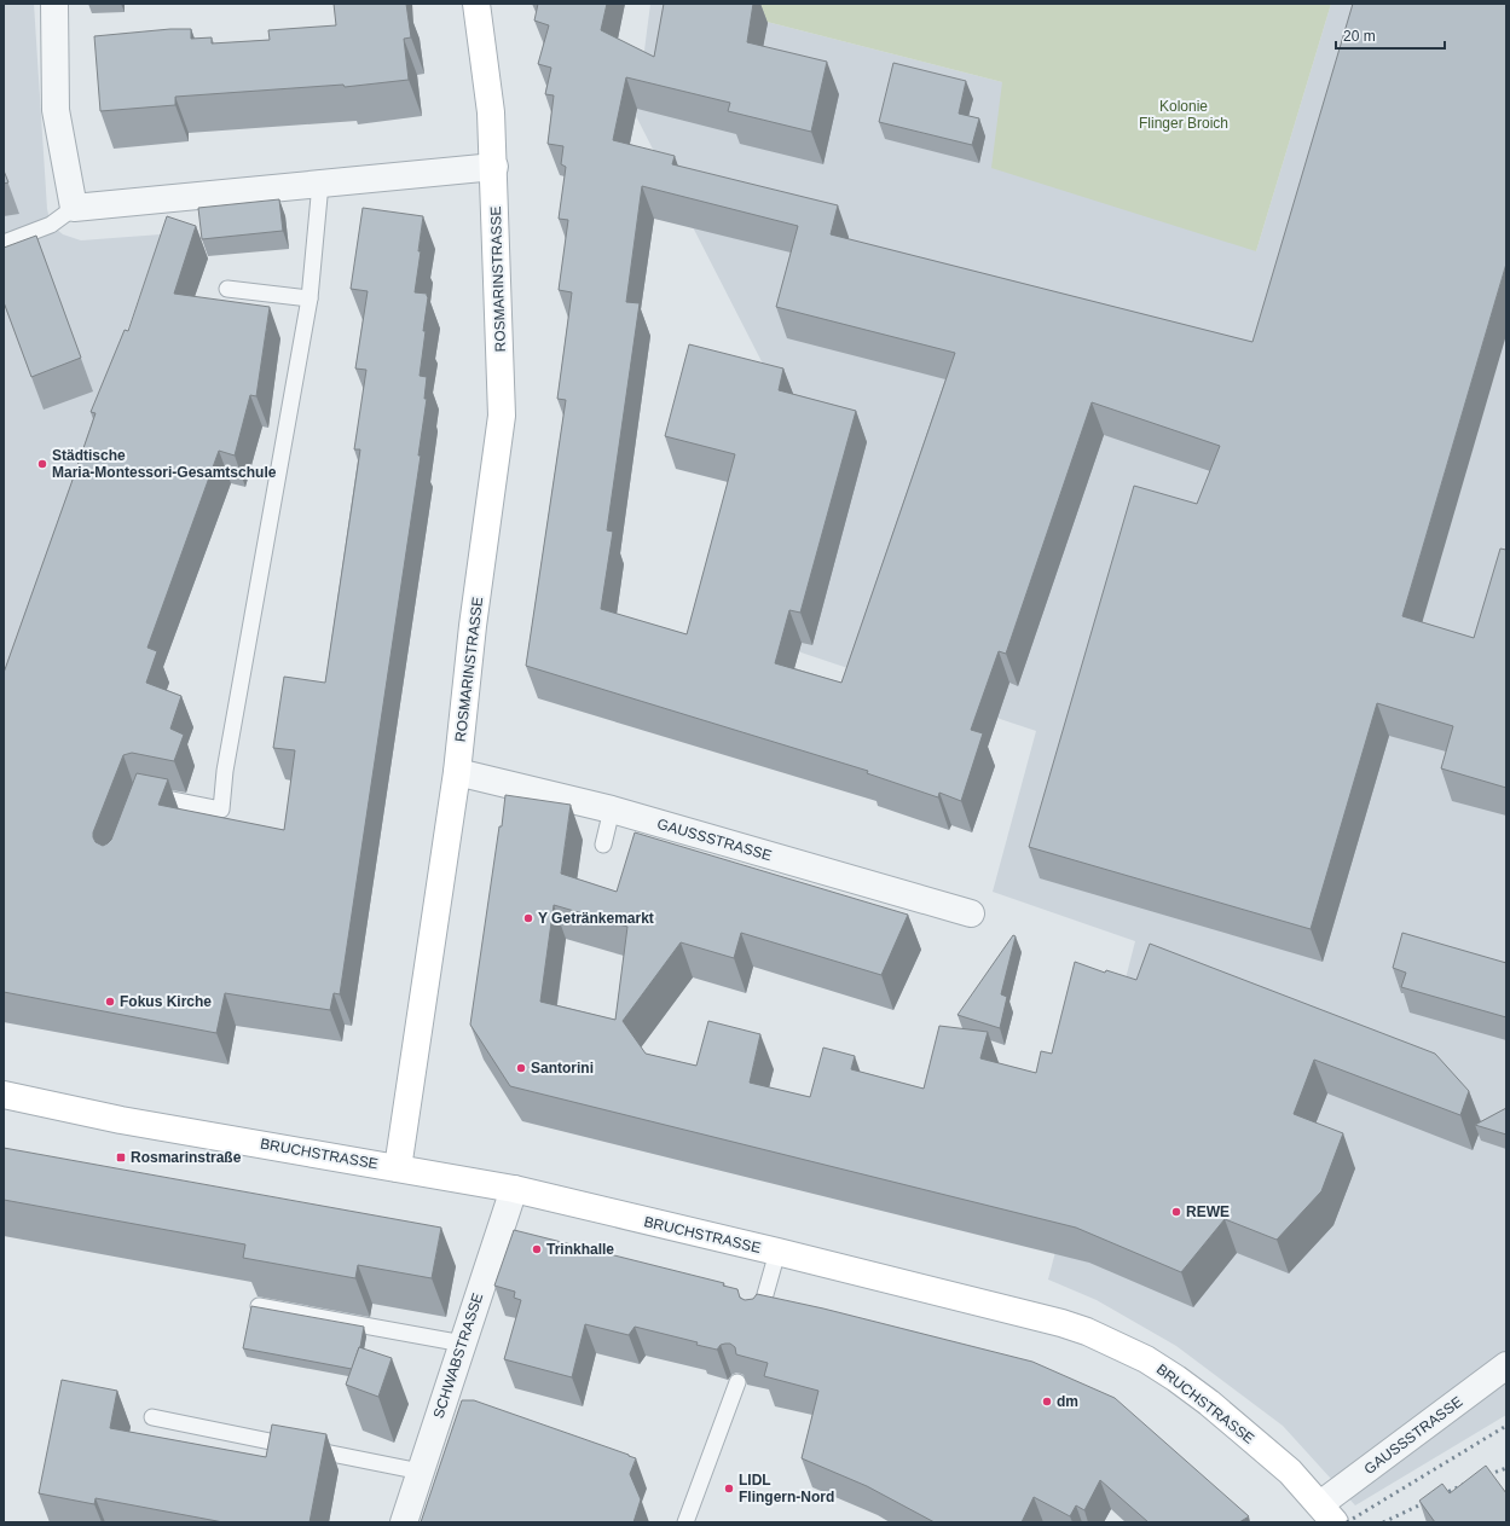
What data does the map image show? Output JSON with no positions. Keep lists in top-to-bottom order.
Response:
{
  "streets": {
    "main road": ["ROSMARINSTRASSE", "BRUCHSTRASSE"],
    "street": ["GAUSSSTRASSE", "SCHWABSTRASSE"]
  },
  "crossings": [
    ["ROSMARINSTRASSE", "GAUSSSTRASSE"],
    ["ROSMARINSTRASSE", "BRUCHSTRASSE"],
    ["GAUSSSTRASSE", "BRUCHSTRASSE"],
    ["BRUCHSTRASSE", "SCHWABSTRASSE"]
  ],
  "parks": ["Kolonie Flinger Broich"],
  "places": {
    "other": [
      "Städtische Maria-Montessori-Gesamtschule",
      "Y Getränkemarkt",
      "Fokus Kirche",
      "Santorini",
      "REWE",
      "Trinkhalle",
      "dm",
      "LIDL Flingern-Nord"
    ],
    "transit": ["Rosmarinstraße"]
  },
  "scale_bar": "20 m"
}
